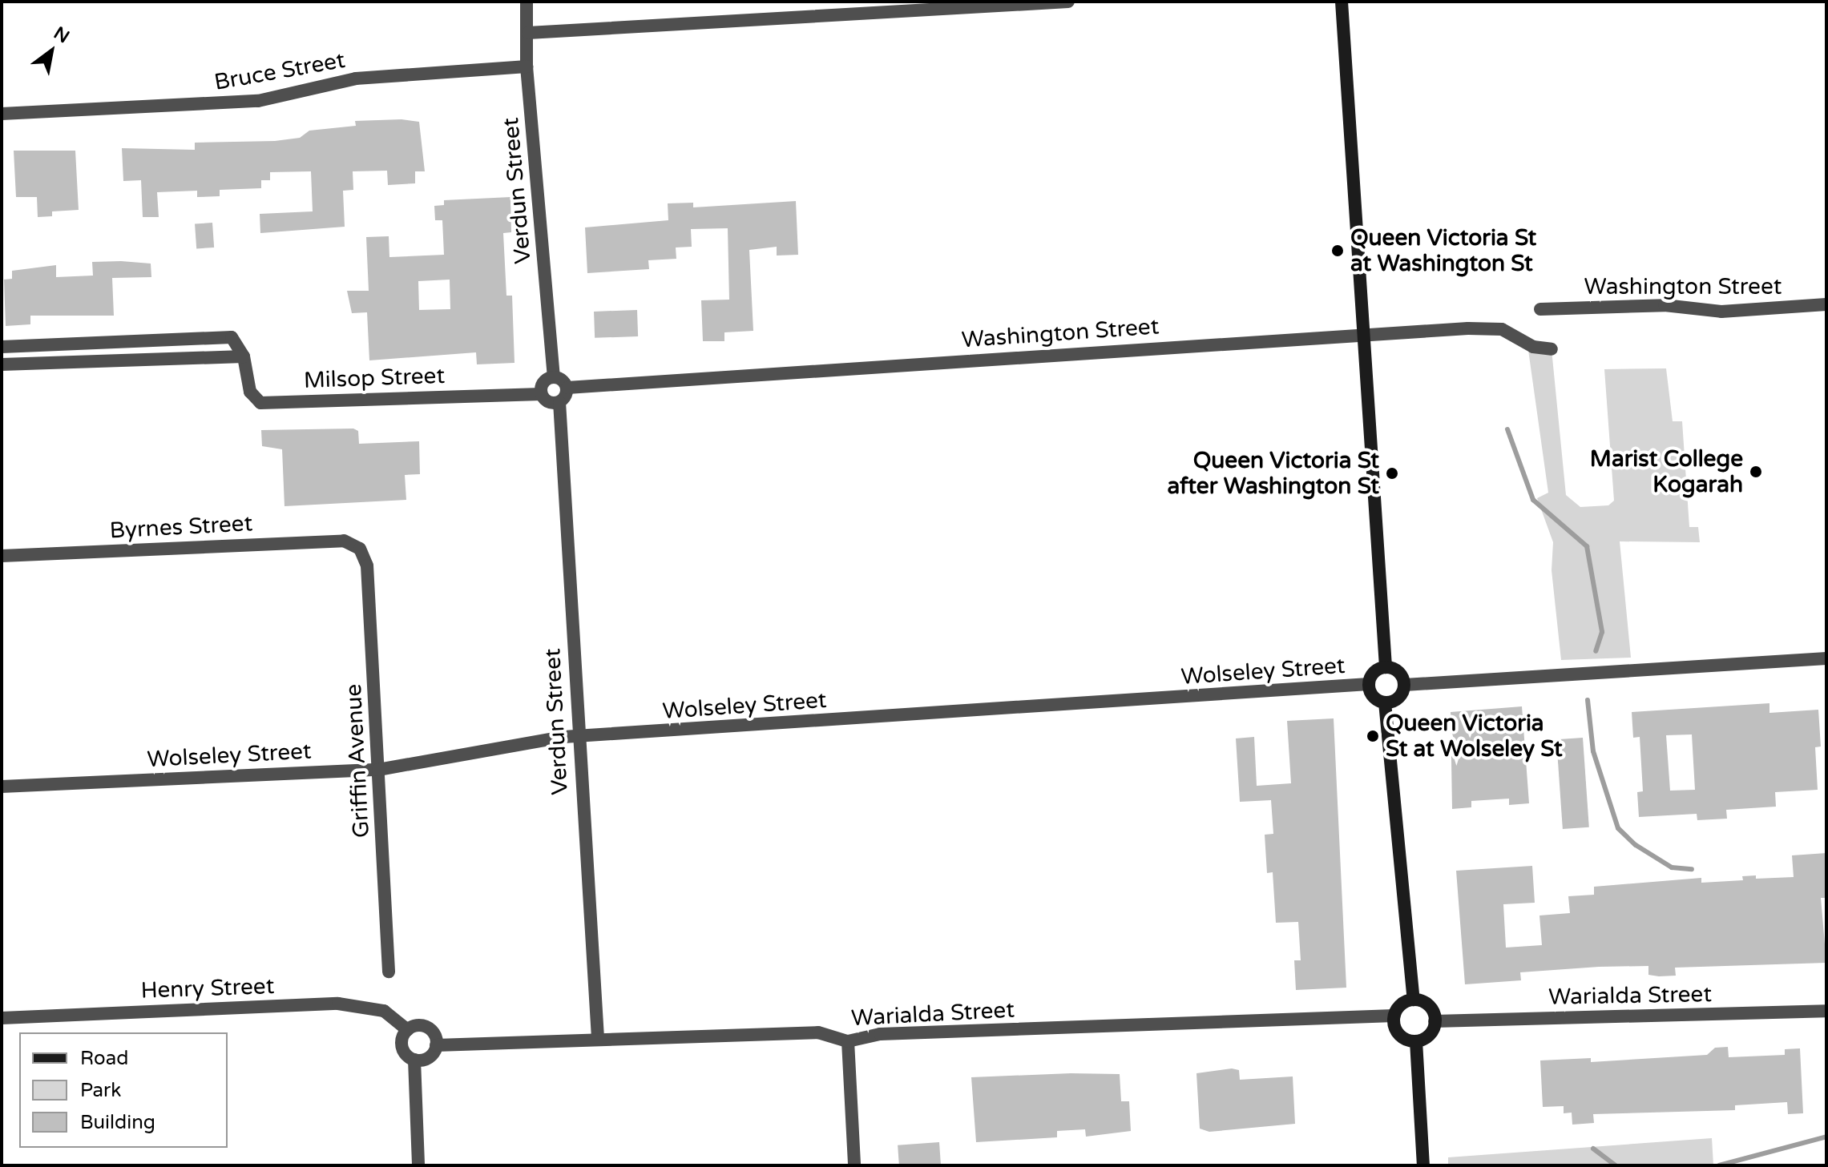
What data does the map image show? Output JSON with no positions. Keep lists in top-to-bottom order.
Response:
{
  "streets": {
    "street": [
      "Bruce Street",
      "Verdun Street",
      "Washington Street",
      "Milsop Street",
      "Byrnes Street",
      "Wolseley Street",
      "Griffin Avenue",
      "Henry Street",
      "Warialda Street"
    ]
  },
  "crossings": [
    ["Bruce Street", "Verdun Street"],
    ["Verdun Street", "Washington Street"],
    ["Verdun Street", "Milsop Street"],
    ["Verdun Street", "Wolseley Street"],
    ["Verdun Street", "Warialda Street"],
    ["Washington Street", "Milsop Street"],
    ["Byrnes Street", "Griffin Avenue"],
    ["Wolseley Street", "Griffin Avenue"],
    ["Henry Street", "Warialda Street"]
  ],
  "places": [
    "Queen Victoria St at Washington St",
    "Marist College Kogarah",
    "Queen Victoria St after Washington St",
    "Queen Victoria St at Wolseley St"
  ],
  "legend": ["Road", "Park", "Building"],
  "north": "top right"
}
